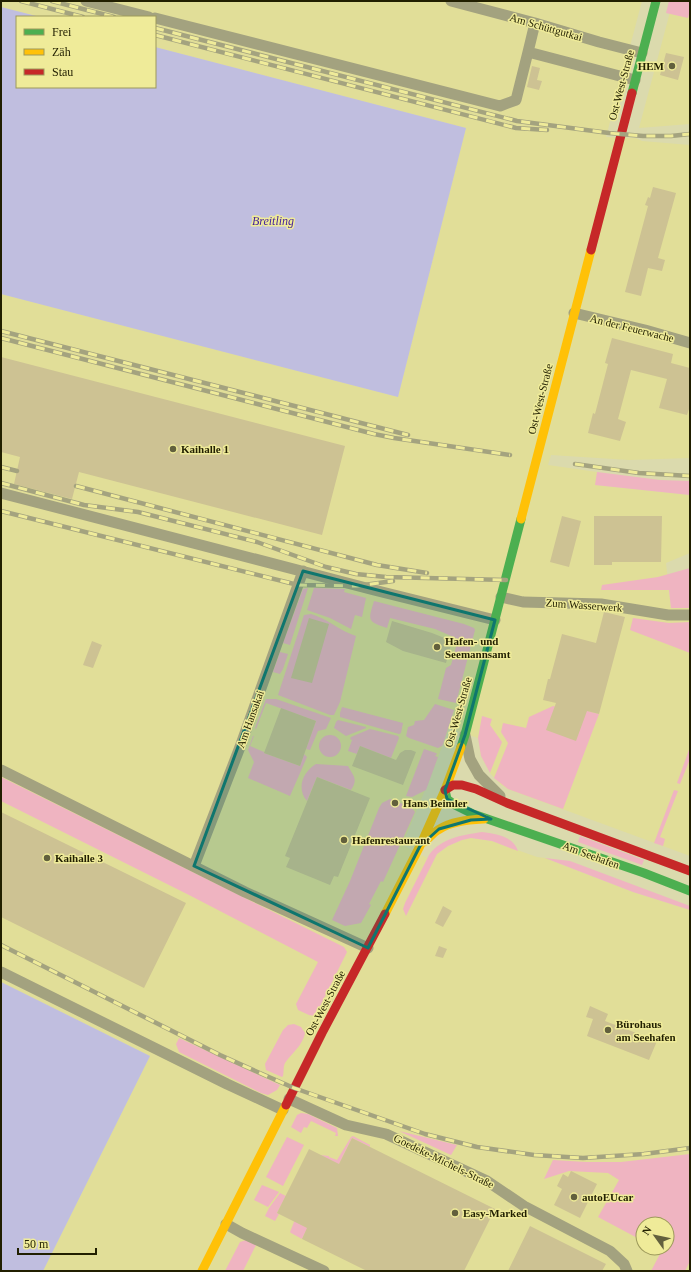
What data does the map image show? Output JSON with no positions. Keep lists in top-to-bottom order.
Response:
{
  "streets": {
    "street": [
      "Am Schüttgutkai",
      "Ost-West-Straße",
      "An der Feuerwache",
      "Zum Wasserwerk",
      "Am Hansakai",
      "Am Seehafen",
      "Goedeke-Michels-Straße"
    ]
  },
  "crossings": [
    ["Am Schüttgutkai", "Ost-West-Straße"],
    ["Ost-West-Straße", "An der Feuerwache"],
    ["Ost-West-Straße", "Zum Wasserwerk"],
    ["Ost-West-Straße", "Am Seehafen"],
    ["Ost-West-Straße", "Goedeke-Michels-Straße"]
  ],
  "water": ["Breitling"],
  "places": [
    "HEM",
    "Kaihalle 1",
    "Hafen- und Seemannsamt",
    "Hans Beimler",
    "Hafenrestaurant",
    "Kaihalle 3",
    "Bürohaus am Seehafen",
    "autoEUcar",
    "Easy-Marked"
  ],
  "legend": ["Frei", "Zäh", "Stau"],
  "scale_bar": "50 m",
  "north": "top left"
}
